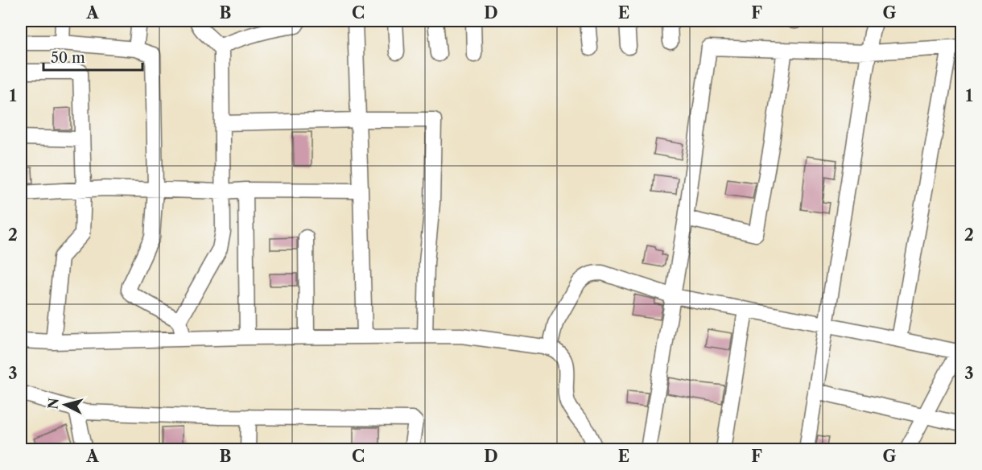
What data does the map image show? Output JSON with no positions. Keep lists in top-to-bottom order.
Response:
{
  "scale_bar": "50 m",
  "north": "left",
  "grid": {
    "columns": [
      "A",
      "B",
      "C",
      "D",
      "E",
      "F",
      "G"
    ],
    "rows": ["1", "2", "3"]
  }
}
